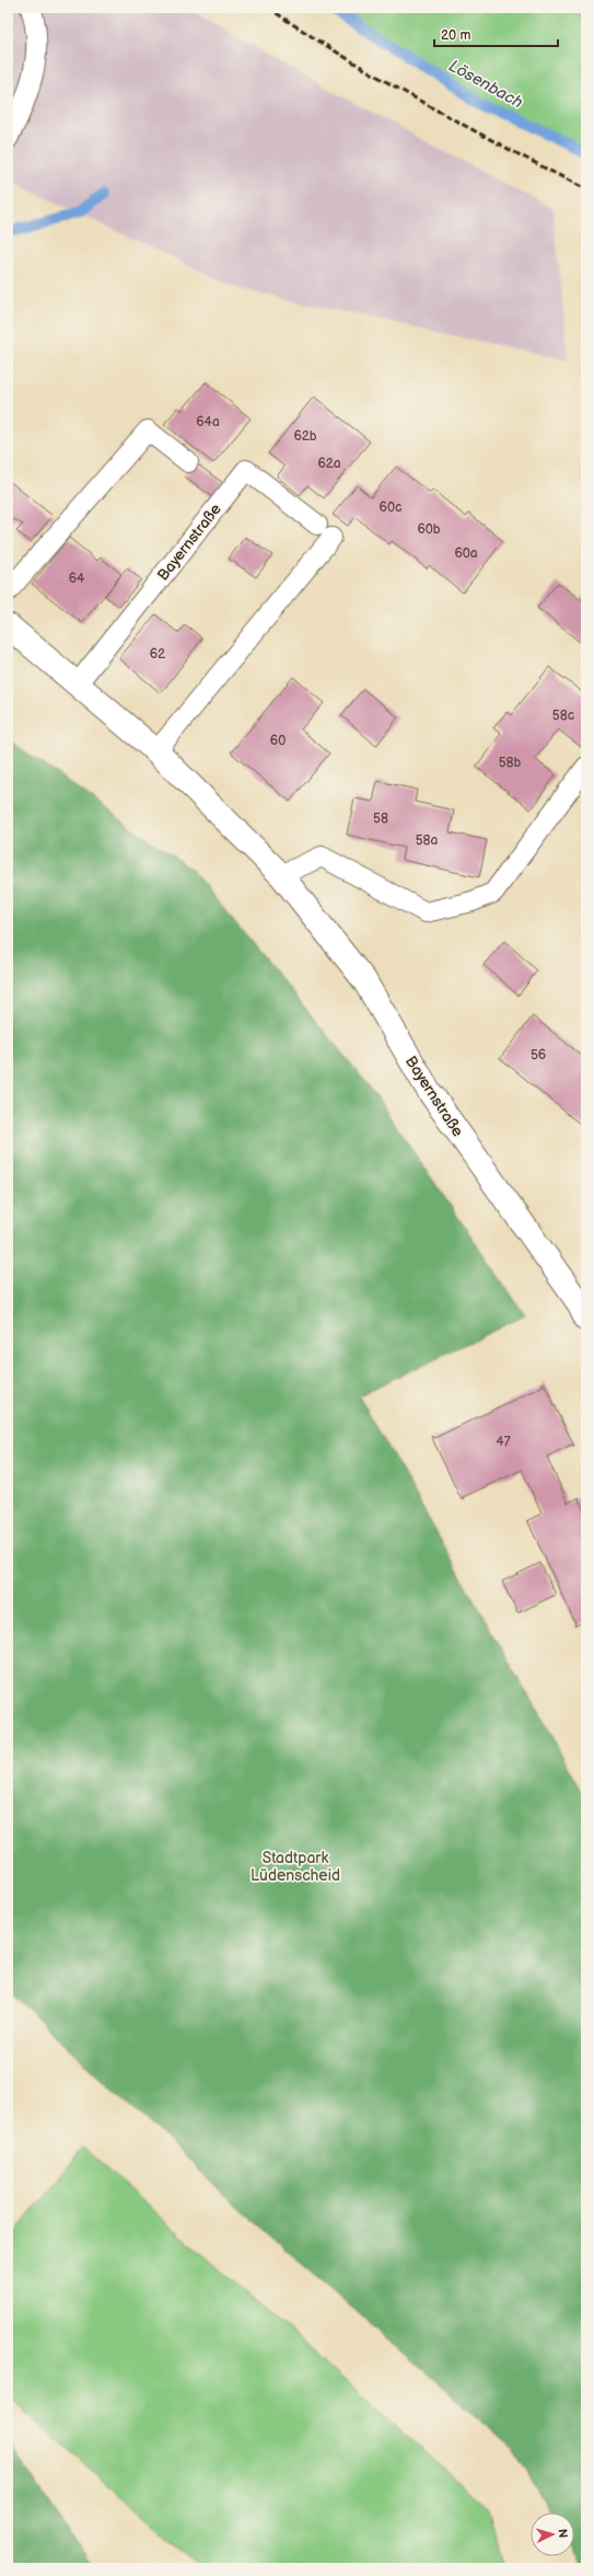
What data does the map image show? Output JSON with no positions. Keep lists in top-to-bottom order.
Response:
{
  "streets": {
    "street": ["Bayernstraße"]
  },
  "water": ["Lösenbach"],
  "parks": ["Stadtpark Lüdenscheid"],
  "house_numbers": [
    "64a",
    "62b",
    "62a",
    "60c",
    "60b",
    "60a",
    "64",
    "62",
    "58c",
    "60",
    "58b",
    "58",
    "58a",
    "56",
    "47"
  ],
  "scale_bar": "20 m",
  "north": "right"
}
